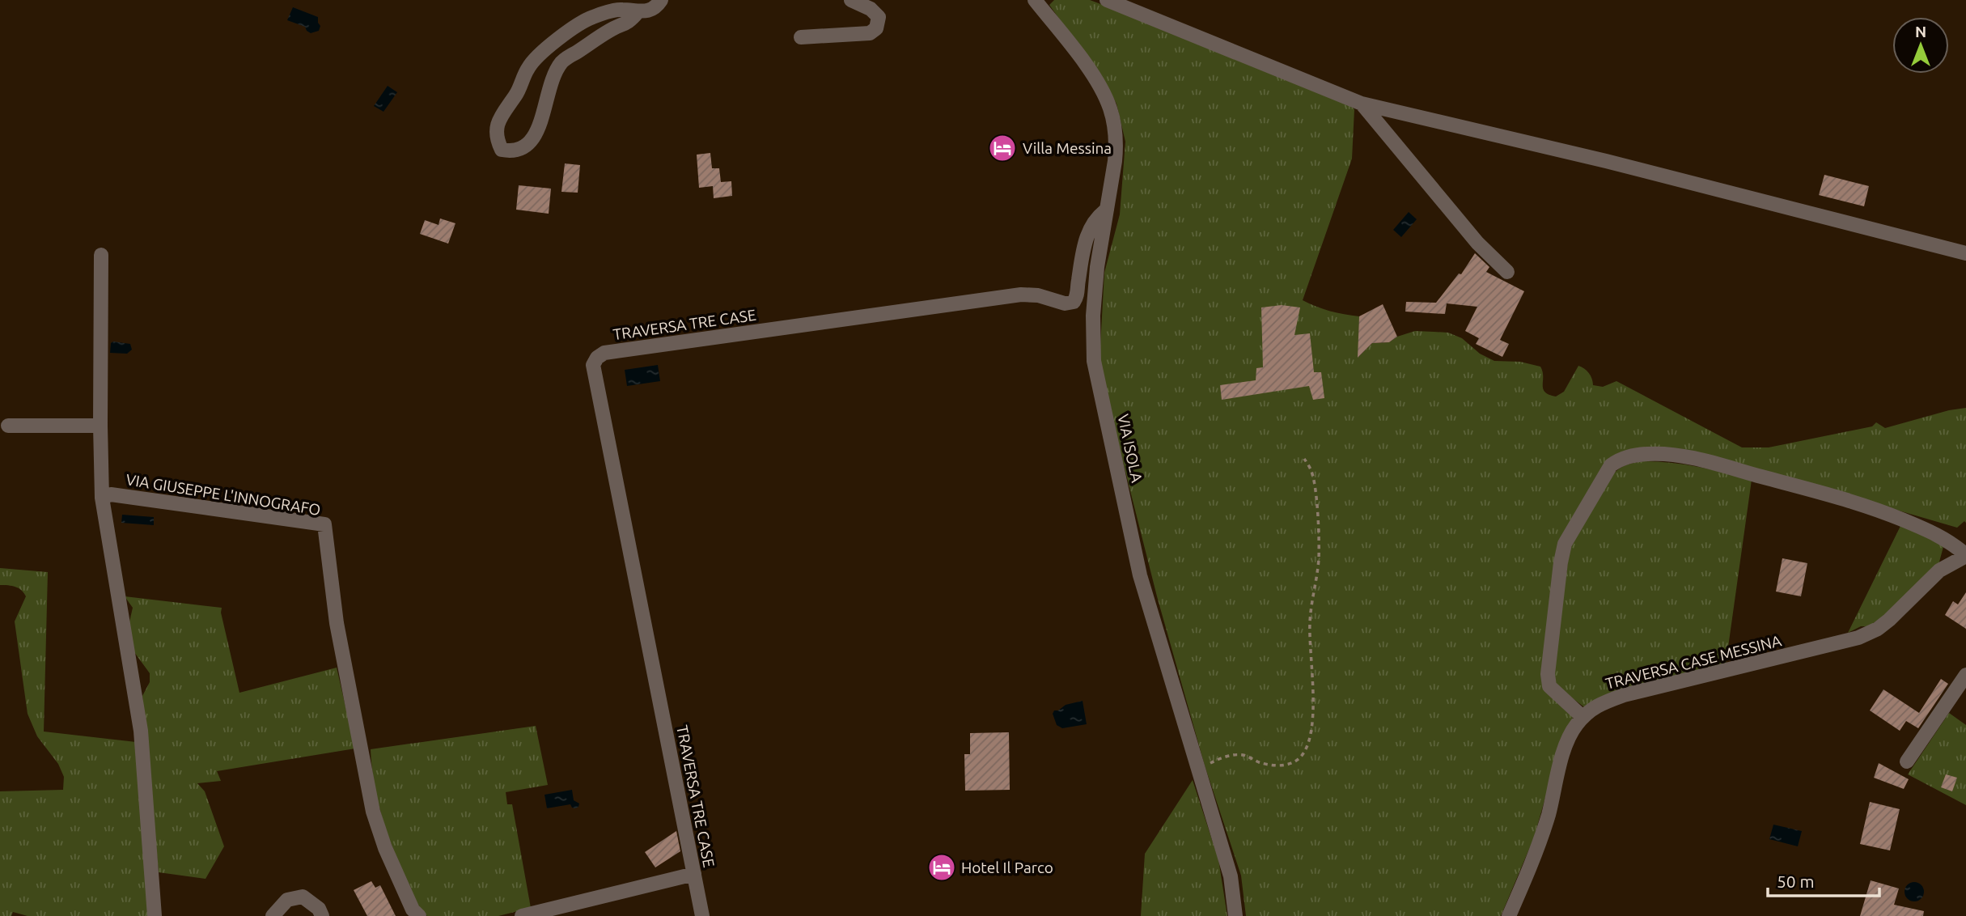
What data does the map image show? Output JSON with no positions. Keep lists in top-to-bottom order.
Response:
{
  "streets": {
    "street": [
      "TRAVERSA TRE CASE",
      "VIA ISOLA",
      "VIA GIUSEPPE L'INNOGRAFO",
      "TRAVERSA CASE MESSINA"
    ]
  },
  "crossings": [
    ["TRAVERSA TRE CASE", "VIA ISOLA"]
  ],
  "places": {
    "hotel": ["Villa Messina", "Hotel Il Parco"]
  },
  "scale_bar": "50 m",
  "north": "top"
}
